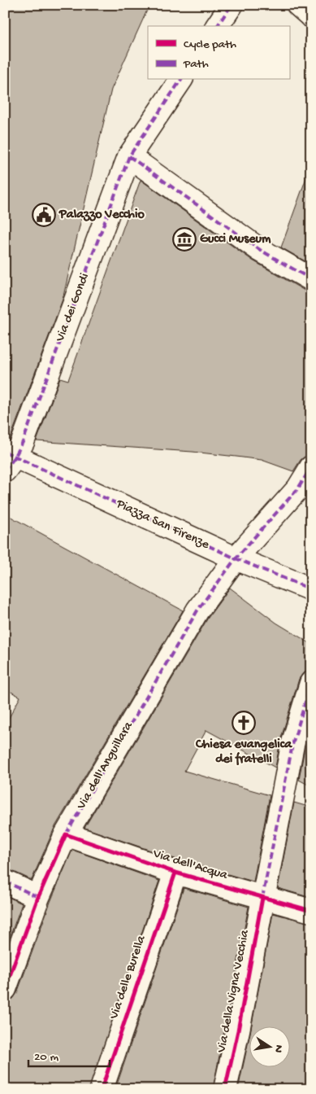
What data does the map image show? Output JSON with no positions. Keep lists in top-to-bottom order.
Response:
{
  "streets": {
    "street": [
      "Via dei Gondi",
      "Piazza San Firenze",
      "Via dell'Anguillara",
      "Via dell'Acqua",
      "Via delle Burella",
      "Via della Vigna Vecchia"
    ]
  },
  "crossings": [
    ["Via dei Gondi", "Piazza San Firenze"],
    ["Piazza San Firenze", "Via dell'Anguillara"],
    ["Via dell'Anguillara", "Via dell'Acqua"],
    ["Via dell'Acqua", "Via delle Burella"],
    ["Via dell'Acqua", "Via della Vigna Vecchia"]
  ],
  "places": {
    "public building": ["Palazzo Vecchio"],
    "museum": ["Gucci Museum"],
    "church": ["Chiesa evangelica dei fratelli"]
  },
  "legend": ["Cycle path", "Path"],
  "scale_bar": "20 m",
  "north": "right"
}
